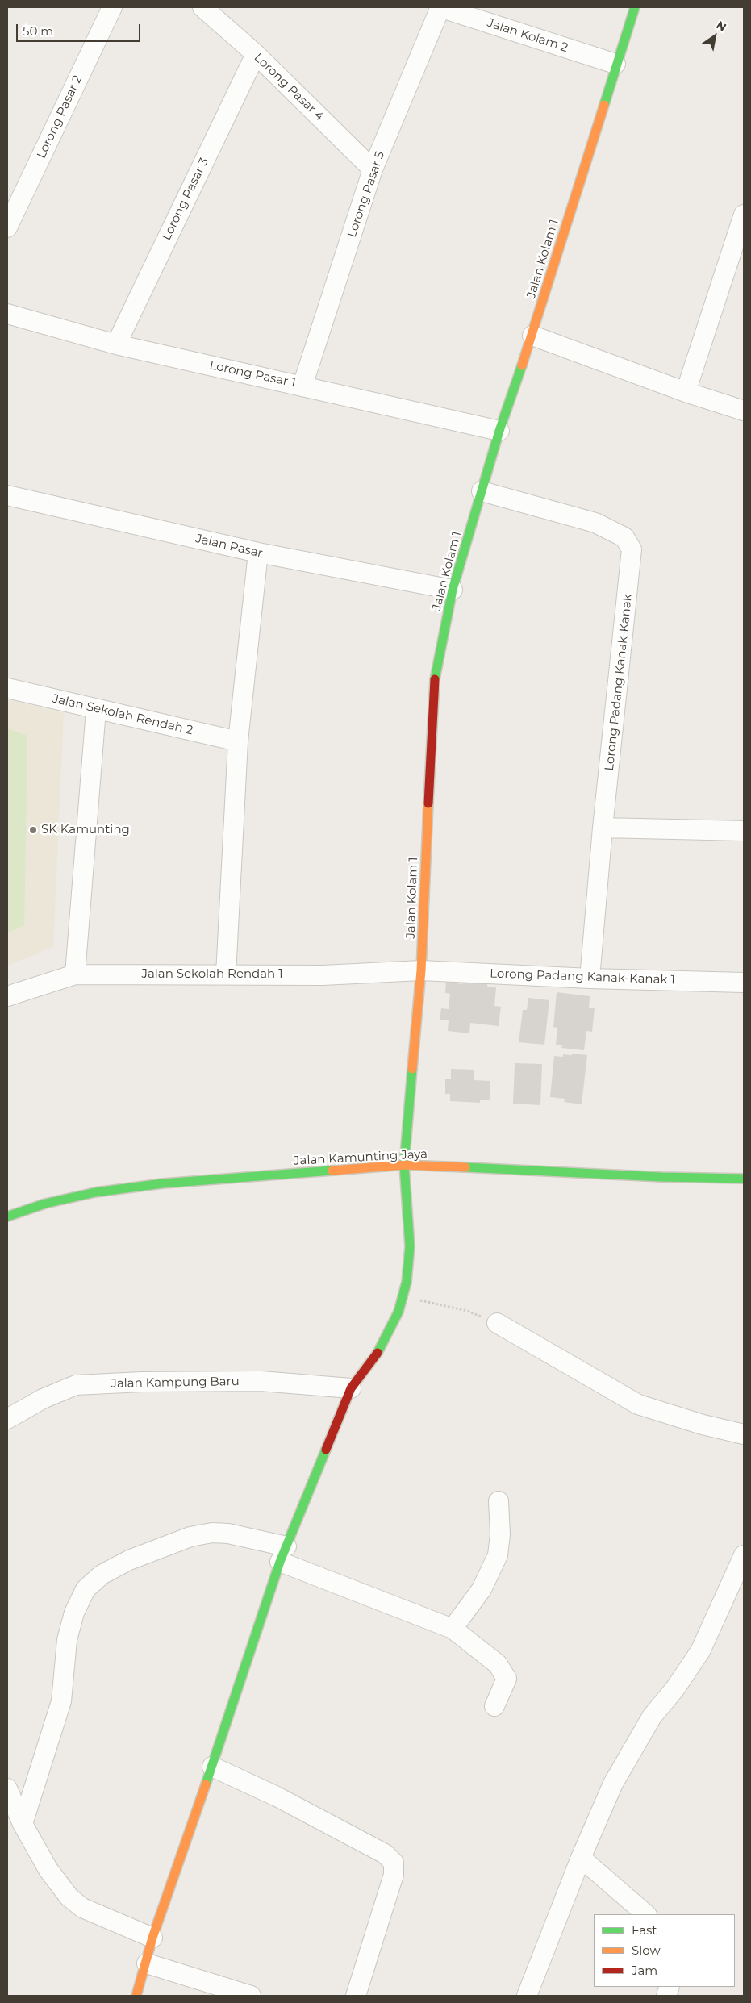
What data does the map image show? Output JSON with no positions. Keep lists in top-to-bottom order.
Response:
{
  "streets": {
    "street": [
      "Jalan Kolam 2",
      "Lorong Pasar 4",
      "Lorong Pasar 2",
      "Lorong Pasar 5",
      "Lorong Pasar 3",
      "Jalan Kolam 1",
      "Lorong Pasar 1",
      "Jalan Pasar",
      "Lorong Padang Kanak-Kanak",
      "Jalan Sekolah Rendah 2",
      "Jalan Sekolah Rendah 1",
      "Lorong Padang Kanak-Kanak 1",
      "Jalan Kamunting Jaya",
      "Jalan Kampung Baru"
    ]
  },
  "crossings": [
    ["Jalan Kolam 2", "Lorong Pasar 5"],
    ["Jalan Kolam 2", "Jalan Kolam 1"],
    ["Lorong Pasar 4", "Lorong Pasar 5"],
    ["Lorong Pasar 4", "Lorong Pasar 3"],
    ["Lorong Pasar 5", "Lorong Pasar 1"],
    ["Lorong Pasar 3", "Lorong Pasar 1"],
    ["Jalan Kolam 1", "Lorong Pasar 1"],
    ["Jalan Kolam 1", "Jalan Pasar"],
    ["Jalan Kolam 1", "Lorong Padang Kanak-Kanak"],
    ["Jalan Kolam 1", "Jalan Sekolah Rendah 1"],
    ["Jalan Kolam 1", "Lorong Padang Kanak-Kanak 1"],
    ["Jalan Kolam 1", "Jalan Kamunting Jaya"],
    ["Jalan Kolam 1", "Jalan Kampung Baru"],
    ["Lorong Padang Kanak-Kanak", "Lorong Padang Kanak-Kanak 1"],
    ["Jalan Sekolah Rendah 1", "Lorong Padang Kanak-Kanak 1"]
  ],
  "places": ["SK Kamunting"],
  "legend": ["Fast", "Slow", "Jam"],
  "scale_bar": "50 m",
  "north": "top right"
}
